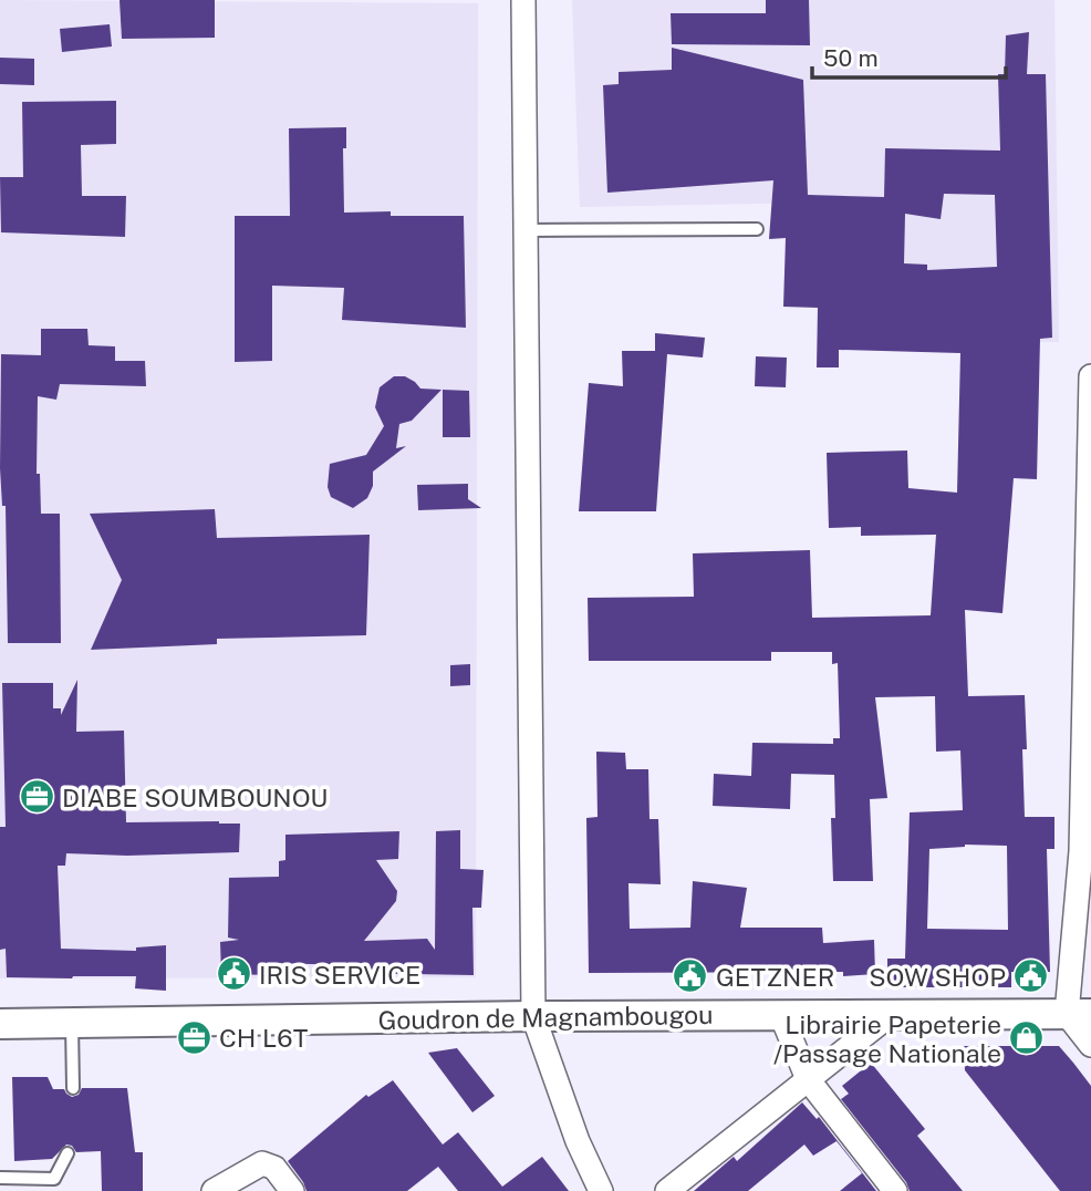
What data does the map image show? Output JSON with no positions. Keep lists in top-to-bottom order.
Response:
{
  "streets": {
    "street": ["Goudron de Magnambougou"]
  },
  "places": {
    "office": ["DIABE SOUMBOUNOU", "CH L6T"],
    "public building": ["IRIS SERVICE", "GETZNER", "SOW SHOP"],
    "shop": ["Librairie Papeterie /Passage Nationale"]
  },
  "scale_bar": "50 m"
}
